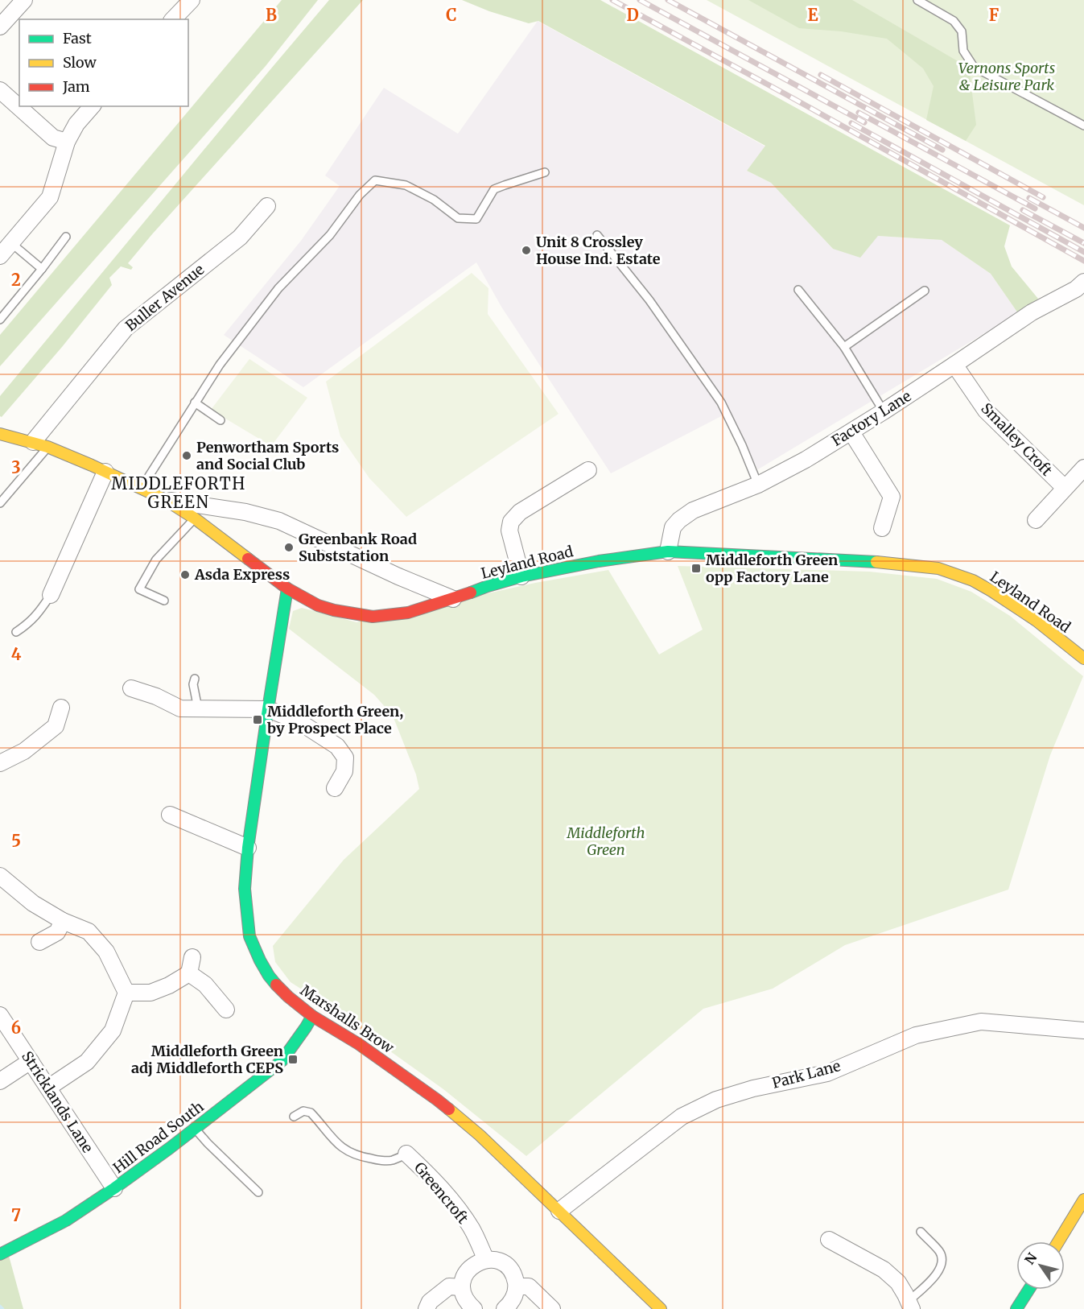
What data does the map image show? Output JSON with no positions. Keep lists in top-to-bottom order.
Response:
{
  "streets": {
    "street": [
      "Buller Avenue",
      "Factory Lane",
      "Smalley Croft",
      "Leyland Road",
      "Marshalls Brow",
      "Park Lane",
      "Stricklands Lane",
      "Hill Road South",
      "Greencroft"
    ]
  },
  "crossings": [
    ["Buller Avenue", "Leyland Road"],
    ["Factory Lane", "Smalley Croft"],
    ["Factory Lane", "Leyland Road"],
    ["Leyland Road", "Marshalls Brow"],
    ["Marshalls Brow", "Park Lane"],
    ["Marshalls Brow", "Hill Road South"],
    ["Stricklands Lane", "Hill Road South"]
  ],
  "districts": ["MIDDLEFORTH GREEN"],
  "parks": ["Vernons Sports & Leisure Park", "Middleforth Green"],
  "places": {
    "other": [
      "Unit 8 Crossley House Ind. Estate",
      "Penwortham Sports and Social Club",
      "Greenbank Road Subststation",
      "Asda Express"
    ],
    "transit": ["Middleforth Green opp Factory Lane", "Middleforth Green, by Prospect Place", "Middleforth Green adj Middleforth CEPS"]
  },
  "legend": ["Fast", "Slow", "Jam"],
  "north": "top left",
  "grid": {
    "columns": [
      "B",
      "C",
      "D",
      "E",
      "F"
    ],
    "rows": [
      "2",
      "3",
      "4",
      "5",
      "6",
      "7"
    ]
  }
}
